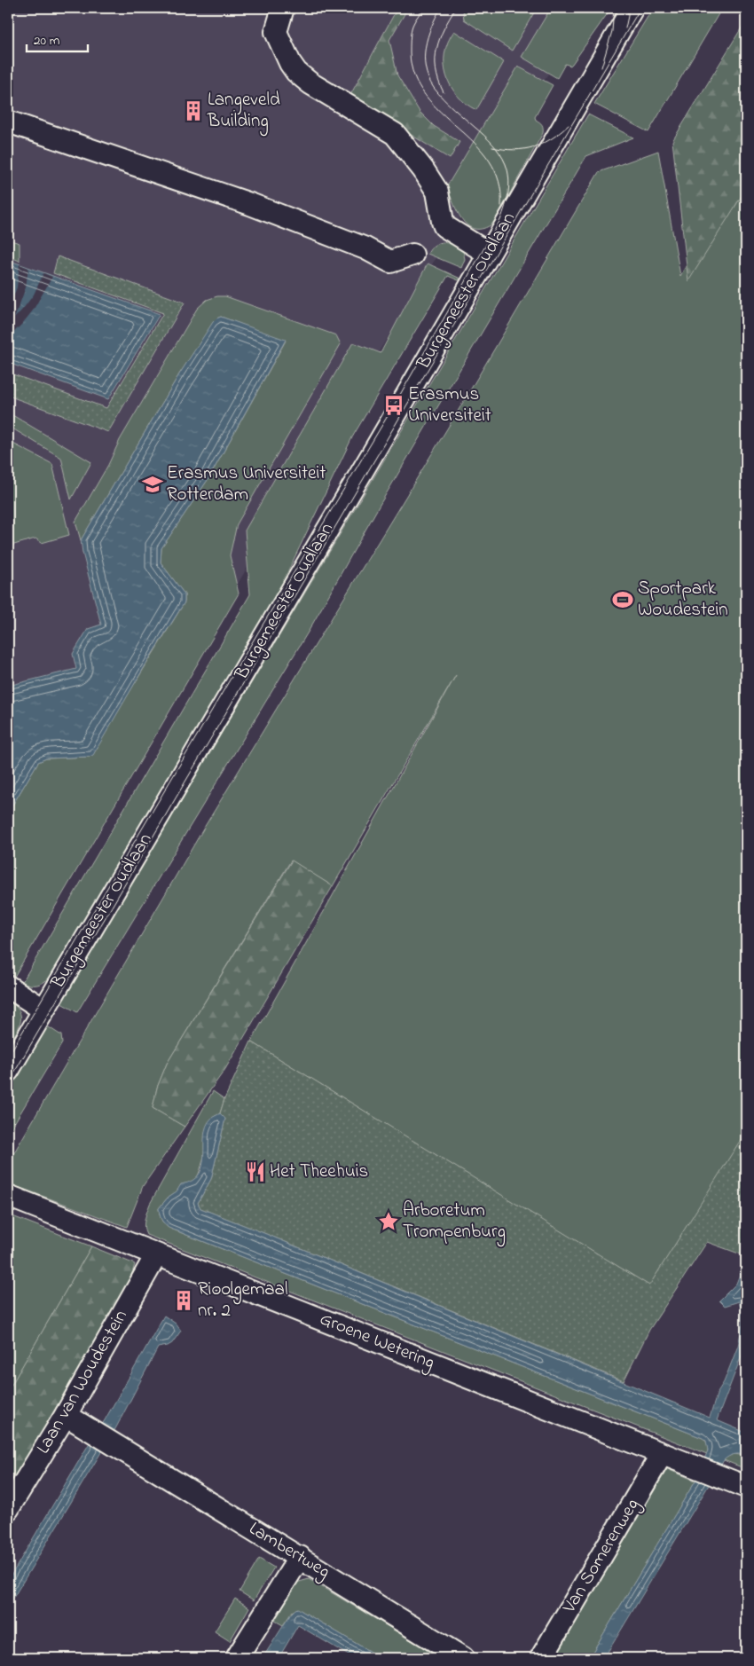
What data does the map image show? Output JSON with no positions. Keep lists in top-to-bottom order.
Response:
{
  "streets": {
    "street": [
      "Burgemeester Oudlaan",
      "Groene Wetering",
      "Laan van Woudestein",
      "Lambertweg",
      "Van Somerenweg"
    ]
  },
  "crossings": [
    ["Groene Wetering", "Laan van Woudestein"],
    ["Groene Wetering", "Van Somerenweg"],
    ["Laan van Woudestein", "Lambertweg"]
  ],
  "places": {
    "building": ["Langeveld Building", "Rioolgemaal nr. 2"],
    "bus stop": ["Erasmus Universiteit"],
    "school or university": ["Erasmus Universiteit Rotterdam"],
    "sports": ["Sportpark Woudestein"],
    "restaurant": ["Het Theehuis"],
    "place": ["Arboretum Trompenburg"]
  },
  "scale_bar": "20 m"
}
